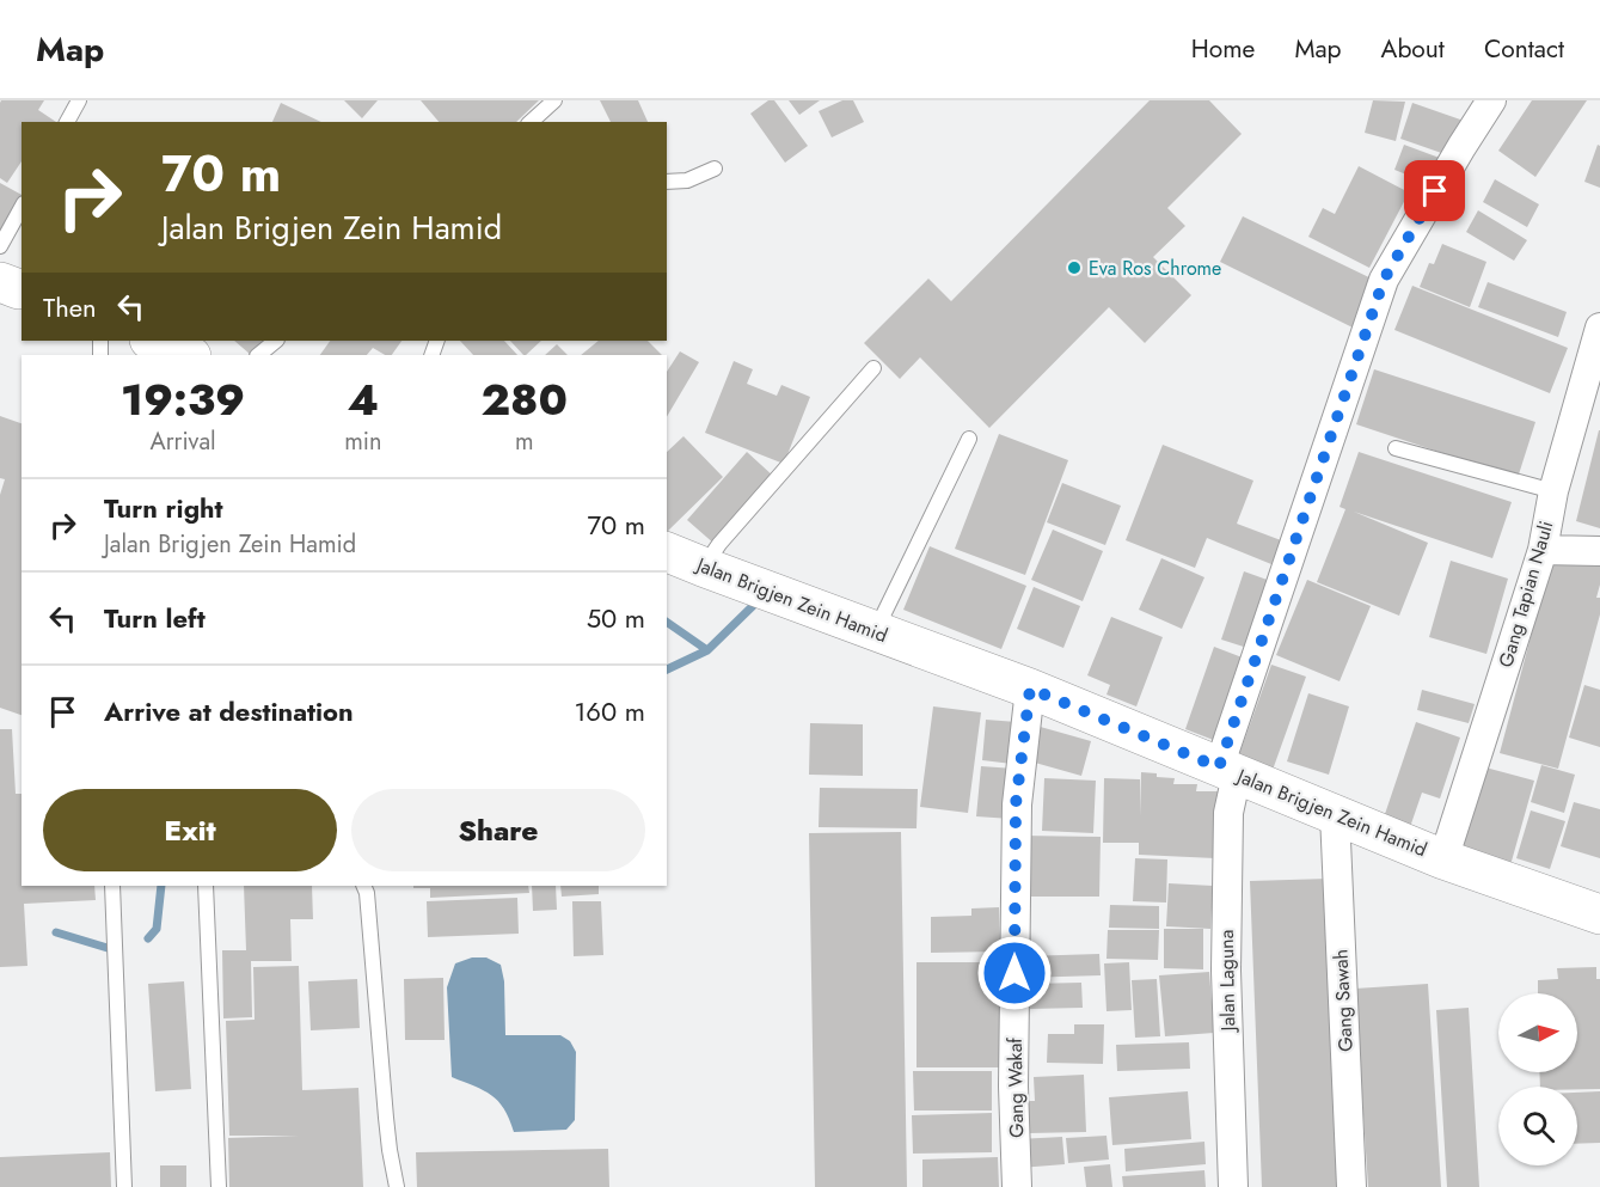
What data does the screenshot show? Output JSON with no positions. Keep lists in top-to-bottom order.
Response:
{
  "streets": {
    "main road": ["Jalan Brigjen Zein Hamid"],
    "street": [
      "Gang Tapian Nauli",
      "Jalan Laguna",
      "Gang Sawah",
      "Gang Wakaf"
    ]
  },
  "crossings": [
    ["Gang Tapian Nauli", "Jalan Brigjen Zein Hamid"],
    ["Jalan Brigjen Zein Hamid", "Jalan Laguna"],
    ["Jalan Brigjen Zein Hamid", "Gang Sawah"],
    ["Jalan Brigjen Zein Hamid", "Gang Wakaf"]
  ],
  "places": ["Eva Ros Chrome"],
  "north": "right",
  "page": {
    "header": "Map",
    "nav": [
      "Home",
      "Map",
      "About",
      "Contact"
    ],
    "turn": ["70 m", "Jalan Brigjen Zein Hamid"],
    "then": "Then",
    "eta": [
      "19:39",
      "Arrival",
      "4",
      "min",
      "280",
      "m"
    ],
    "list": [
      {
        "name": "Turn right",
        "note": "Jalan Brigjen Zein Hamid",
        "value": "70 m"
      },
      {
        "name": "Turn left",
        "value": "50 m"
      },
      {
        "name": "Arrive at destination",
        "value": "160 m"
      }
    ],
    "buttons": ["Exit", "Share"]
  }
}
